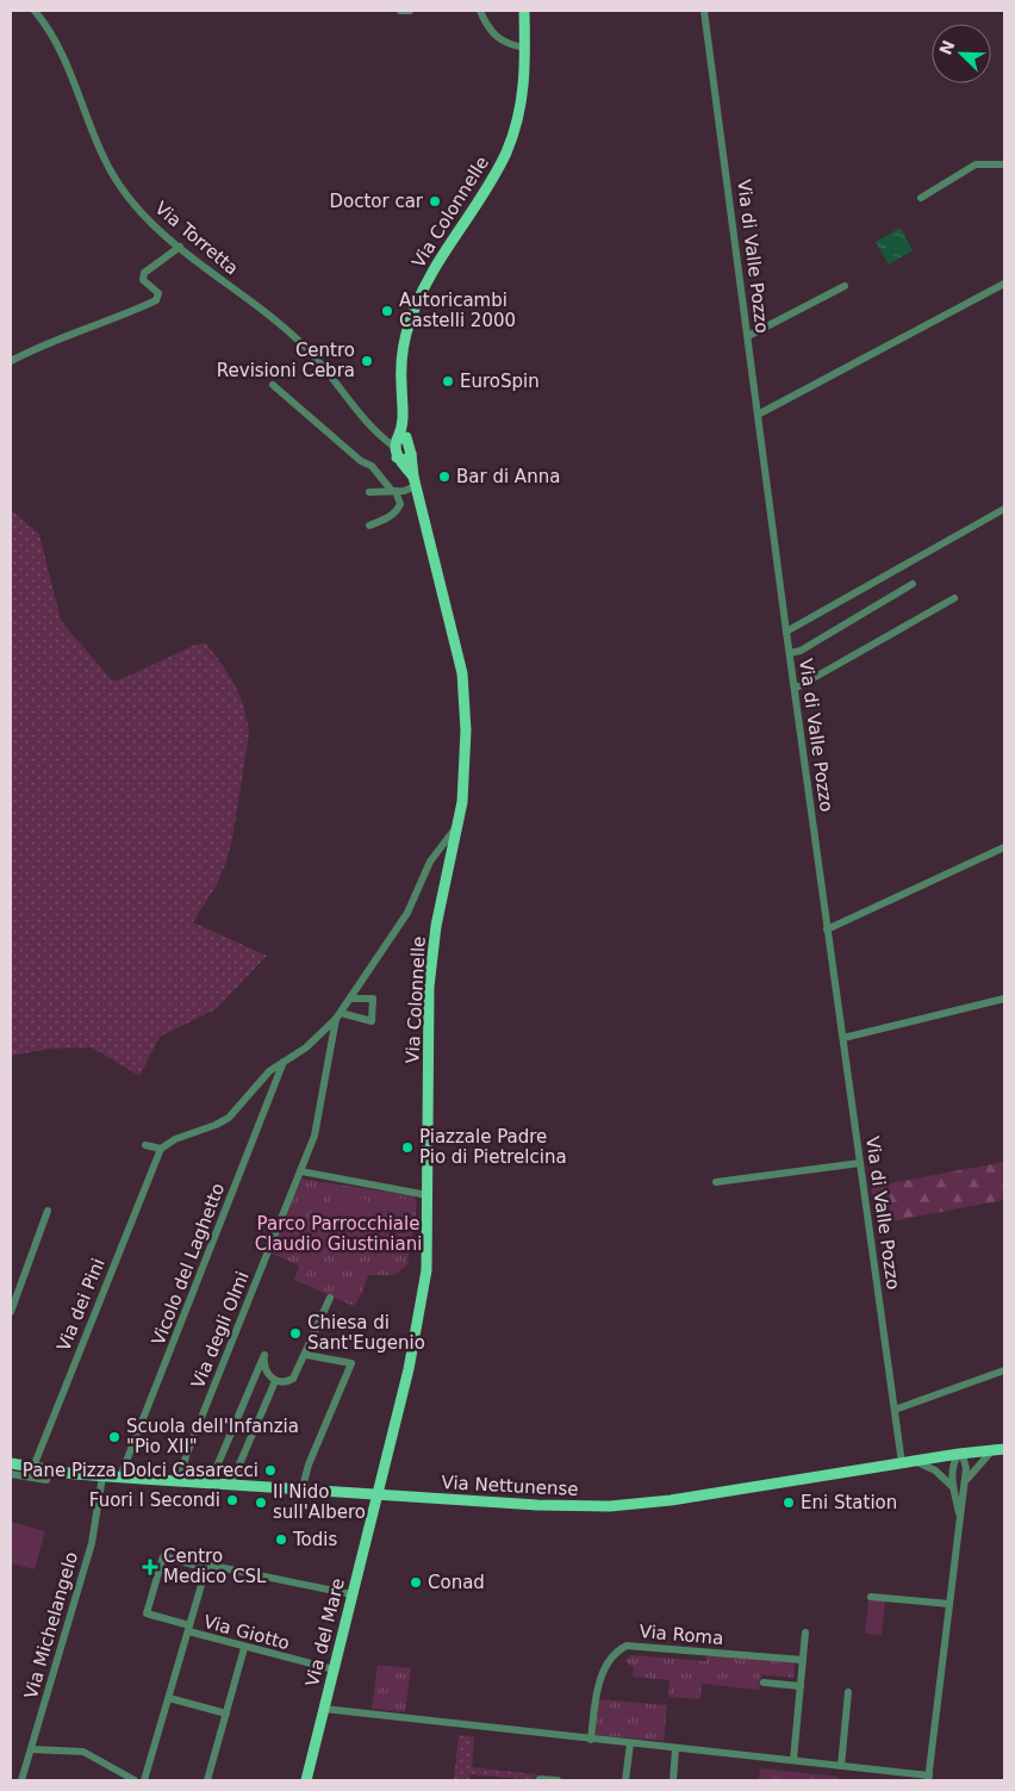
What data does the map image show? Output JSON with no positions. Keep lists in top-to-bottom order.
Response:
{
  "streets": {
    "main road": ["Via Colonnelle", "Via Nettunense", "Via del Mare"],
    "street": [
      "Via Torretta",
      "Via di Valle Pozzo",
      "Vicolo del Laghetto",
      "Via dei Pini",
      "Via degli Olmi",
      "Via Michelangelo",
      "Via Giotto",
      "Via Roma"
    ]
  },
  "crossings": [
    ["Via Colonnelle", "Via Torretta"],
    ["Via Colonnelle", "Via Nettunense"],
    ["Via Colonnelle", "Via del Mare"],
    ["Via di Valle Pozzo", "Via Nettunense"],
    ["Vicolo del Laghetto", "Via Nettunense"],
    ["Via dei Pini", "Via Nettunense"],
    ["Via degli Olmi", "Via Nettunense"],
    ["Via Nettunense", "Via Michelangelo"],
    ["Via Nettunense", "Via del Mare"],
    ["Via Giotto", "Via del Mare"]
  ],
  "parks": ["Parco Parrocchiale Claudio Giustiniani"],
  "places": {
    "other": [
      "Doctor car",
      "Autoricambi Castelli 2000",
      "Centro Revisioni Cebra",
      "EuroSpin",
      "Bar di Anna",
      "Piazzale Padre Pio di Pietrelcina",
      "Chiesa di Sant'Eugenio",
      "Scuola dell'Infanzia \"Pio XII\"",
      "Pane Pizza Dolci Casarecci",
      "Fuori I Secondi",
      "Il Nido sull'Albero",
      "Eni Station",
      "Todis",
      "Conad"
    ],
    "health": ["Centro Medico CSL"]
  },
  "north": "top left"
}
